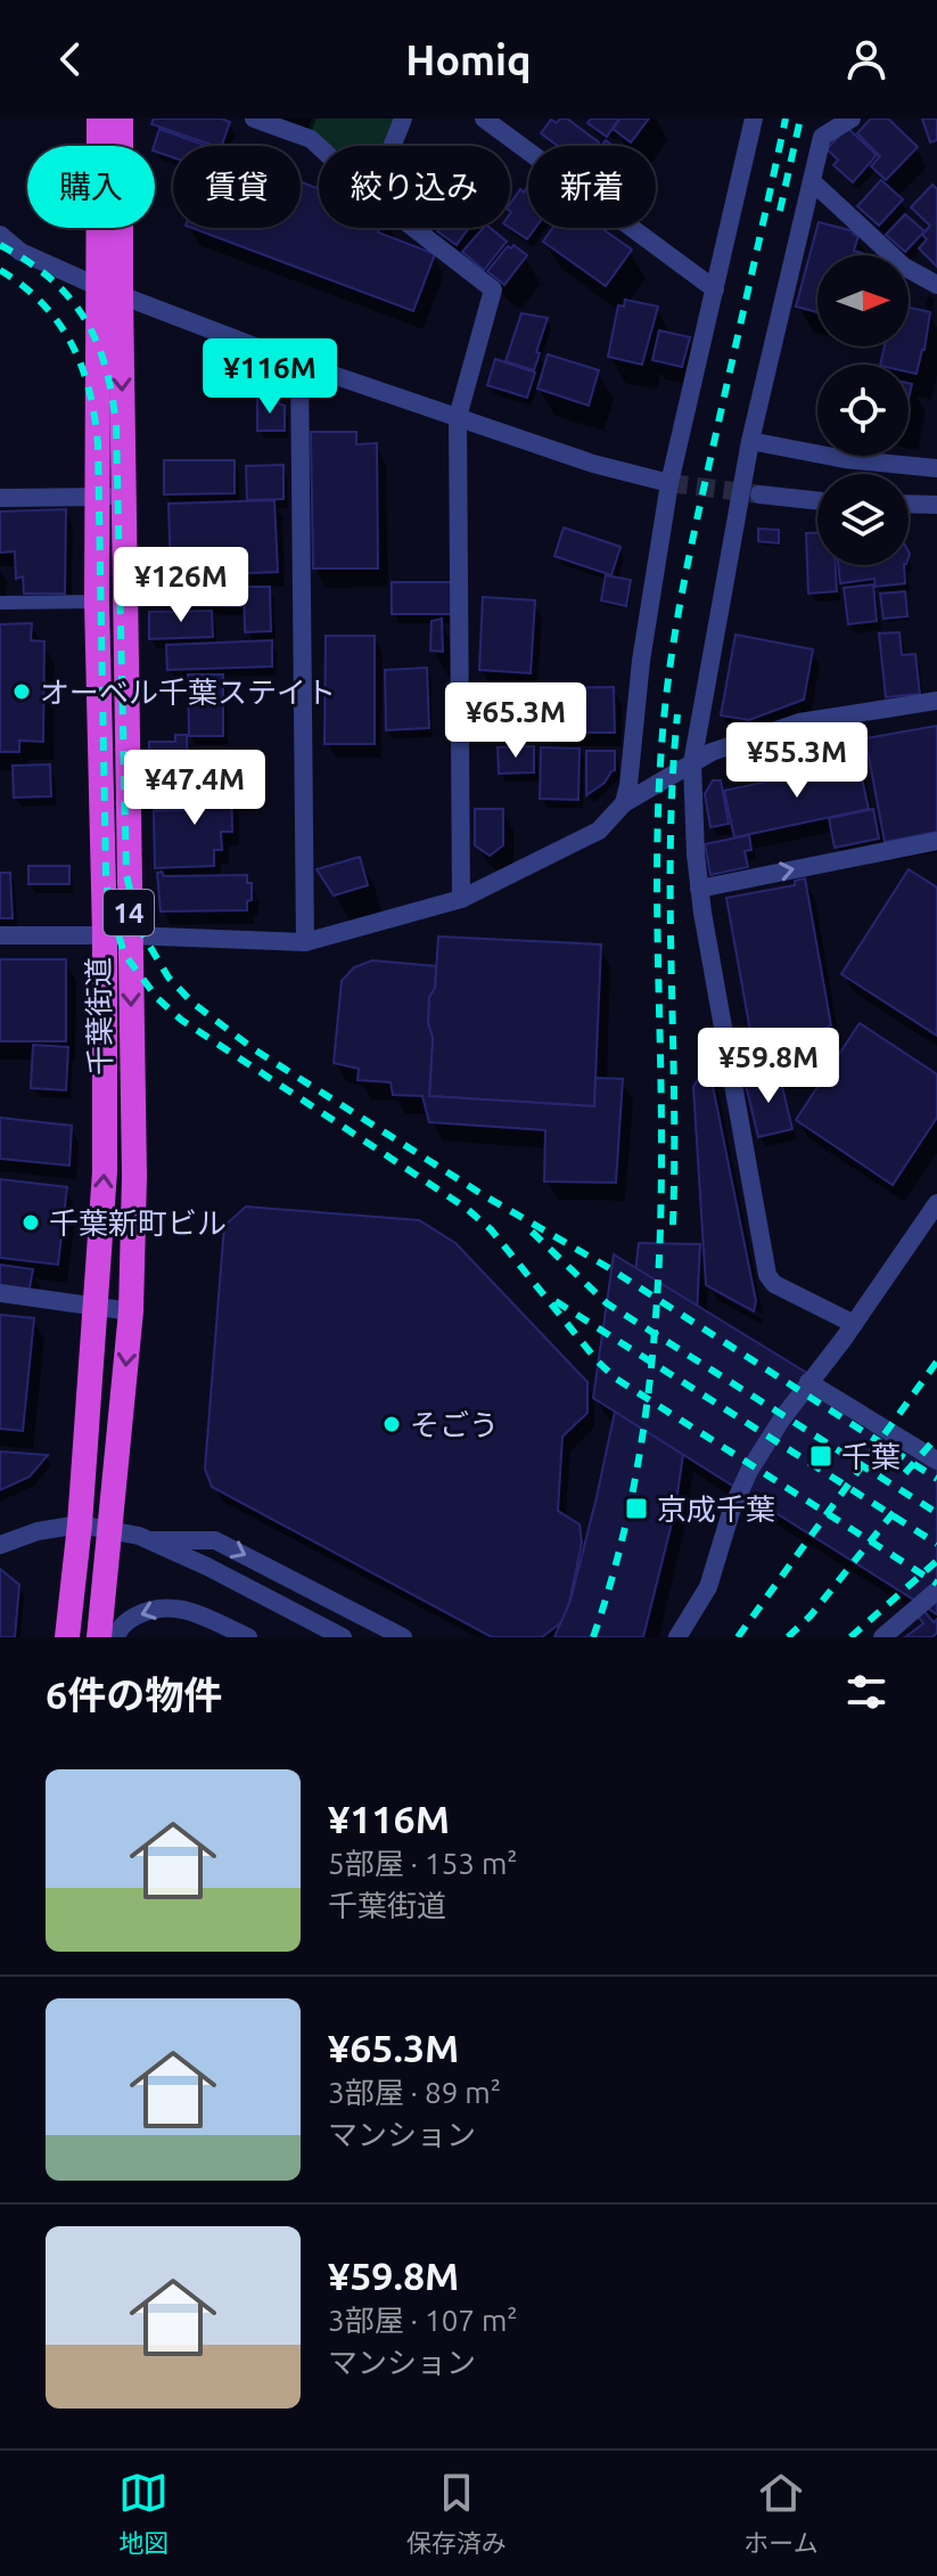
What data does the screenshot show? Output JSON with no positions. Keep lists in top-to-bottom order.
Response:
{
  "streets": {
    "highway": ["14", "千葉街道"]
  },
  "places": {
    "other": ["オーベル千葉ステイト", "千葉新町ビル", "そごう"],
    "transit": ["千葉", "京成千葉"]
  },
  "north": "right",
  "page": {
    "header": "Homiq",
    "chip": [
      "購入",
      "賃貸",
      "絞り込み",
      "新着"
    ],
    "price": [
      "¥116M",
      "¥126M",
      "¥65.3M",
      "¥55.3M",
      "¥47.4M",
      "¥59.8M"
    ],
    "heading": "6件の物件",
    "list": [
      {
        "name": "¥116M",
        "note": "5部屋 · 153 m² · 千葉街道"
      },
      {
        "name": "¥65.3M",
        "note": "3部屋 · 89 m² · マンション"
      },
      {
        "name": "¥59.8M",
        "note": "3部屋 · 107 m² · マンション"
      }
    ],
    "tabs": ["地図", "保存済み", "ホーム"]
  }
}
